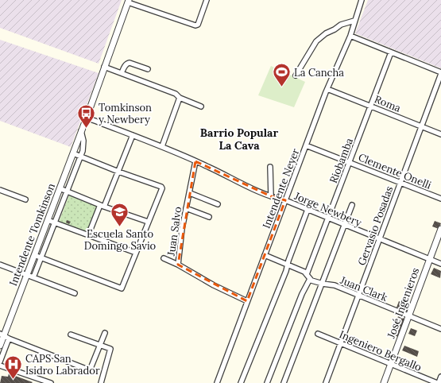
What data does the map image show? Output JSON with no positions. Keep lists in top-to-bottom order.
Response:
{
  "streets": {
    "street": [
      "Roma",
      "Riobamba",
      "Clemente Onelli",
      "Intendente Neyer",
      "Jorge Newbery",
      "Gervasio Posadas",
      "Juan Salvo",
      "Intendente Tomkinson",
      "Juan Clark",
      "José Ingenieros",
      "Ingeniero Bergallo"
    ]
  },
  "crossings": [
    ["Roma", "Riobamba"],
    ["Roma", "Intendente Neyer"],
    ["Roma", "Gervasio Posadas"],
    ["Riobamba", "Clemente Onelli"],
    ["Riobamba", "Jorge Newbery"],
    ["Clemente Onelli", "Intendente Neyer"],
    ["Clemente Onelli", "Gervasio Posadas"],
    ["Intendente Neyer", "Jorge Newbery"],
    ["Intendente Neyer", "Juan Salvo"],
    ["Jorge Newbery", "Gervasio Posadas"],
    ["Jorge Newbery", "Juan Salvo"],
    ["Jorge Newbery", "Intendente Tomkinson"],
    ["Jorge Newbery", "José Ingenieros"],
    ["Gervasio Posadas", "Juan Clark"],
    ["Gervasio Posadas", "Ingeniero Bergallo"],
    ["Juan Clark", "José Ingenieros"],
    ["José Ingenieros", "Ingeniero Bergallo"]
  ],
  "districts": ["Barrio Popular La Cava"],
  "places": {
    "sports": ["La Cancha"],
    "bus stop": ["Tomkinson y Newbery"],
    "school or university": ["Escuela Santo Domingo Savio"],
    "hospital": ["CAPS San Isidro Labrador"]
  }
}
